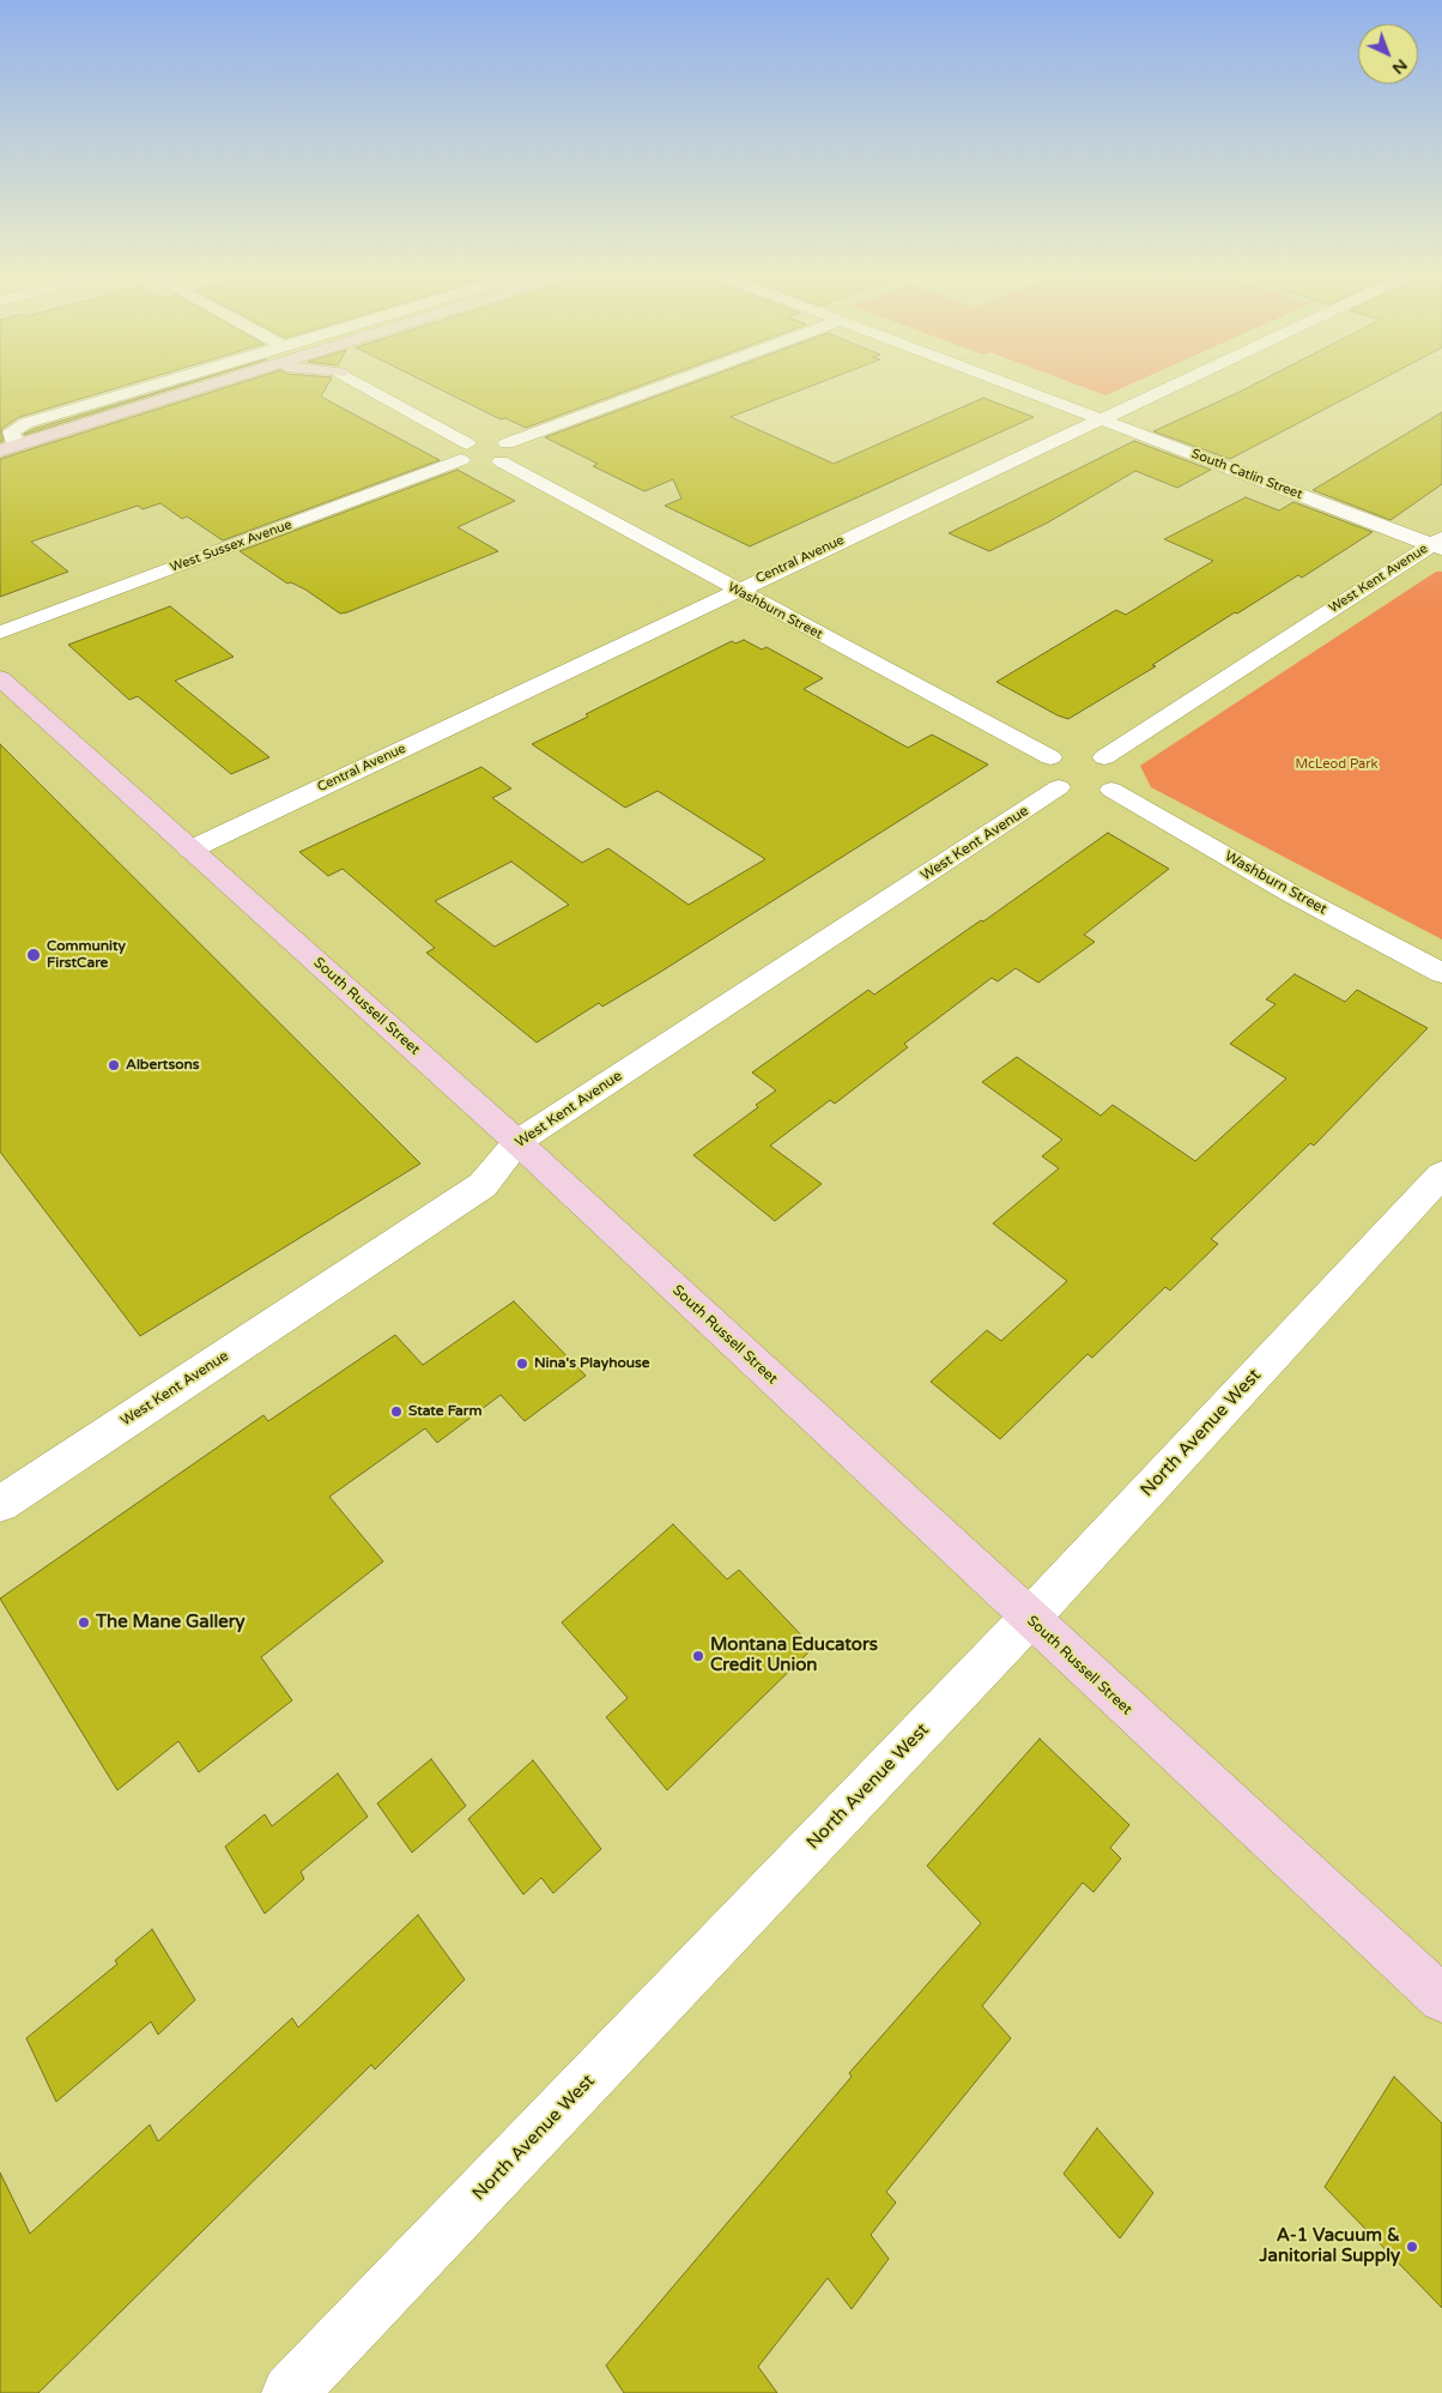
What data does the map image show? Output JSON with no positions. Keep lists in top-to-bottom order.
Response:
{
  "streets": {
    "main road": ["South Russell Street"],
    "street": [
      "South Catlin Street",
      "West Sussex Avenue",
      "Central Avenue",
      "West Kent Avenue",
      "Washburn Street",
      "North Avenue West"
    ]
  },
  "crossings": [
    ["South Catlin Street", "Central Avenue"],
    ["South Catlin Street", "West Kent Avenue"],
    ["Central Avenue", "Washburn Street"],
    ["Central Avenue", "South Russell Street"],
    ["West Kent Avenue", "Washburn Street"],
    ["West Kent Avenue", "South Russell Street"],
    ["South Russell Street", "North Avenue West"]
  ],
  "parks": ["McLeod Park"],
  "places": [
    "Community FirstCare",
    "Albertsons",
    "Nina's Playhouse",
    "State Farm",
    "The Mane Gallery",
    "Montana Educators Credit Union",
    "A-1 Vacuum & Janitorial Supply"
  ],
  "north": "bottom right"
}
